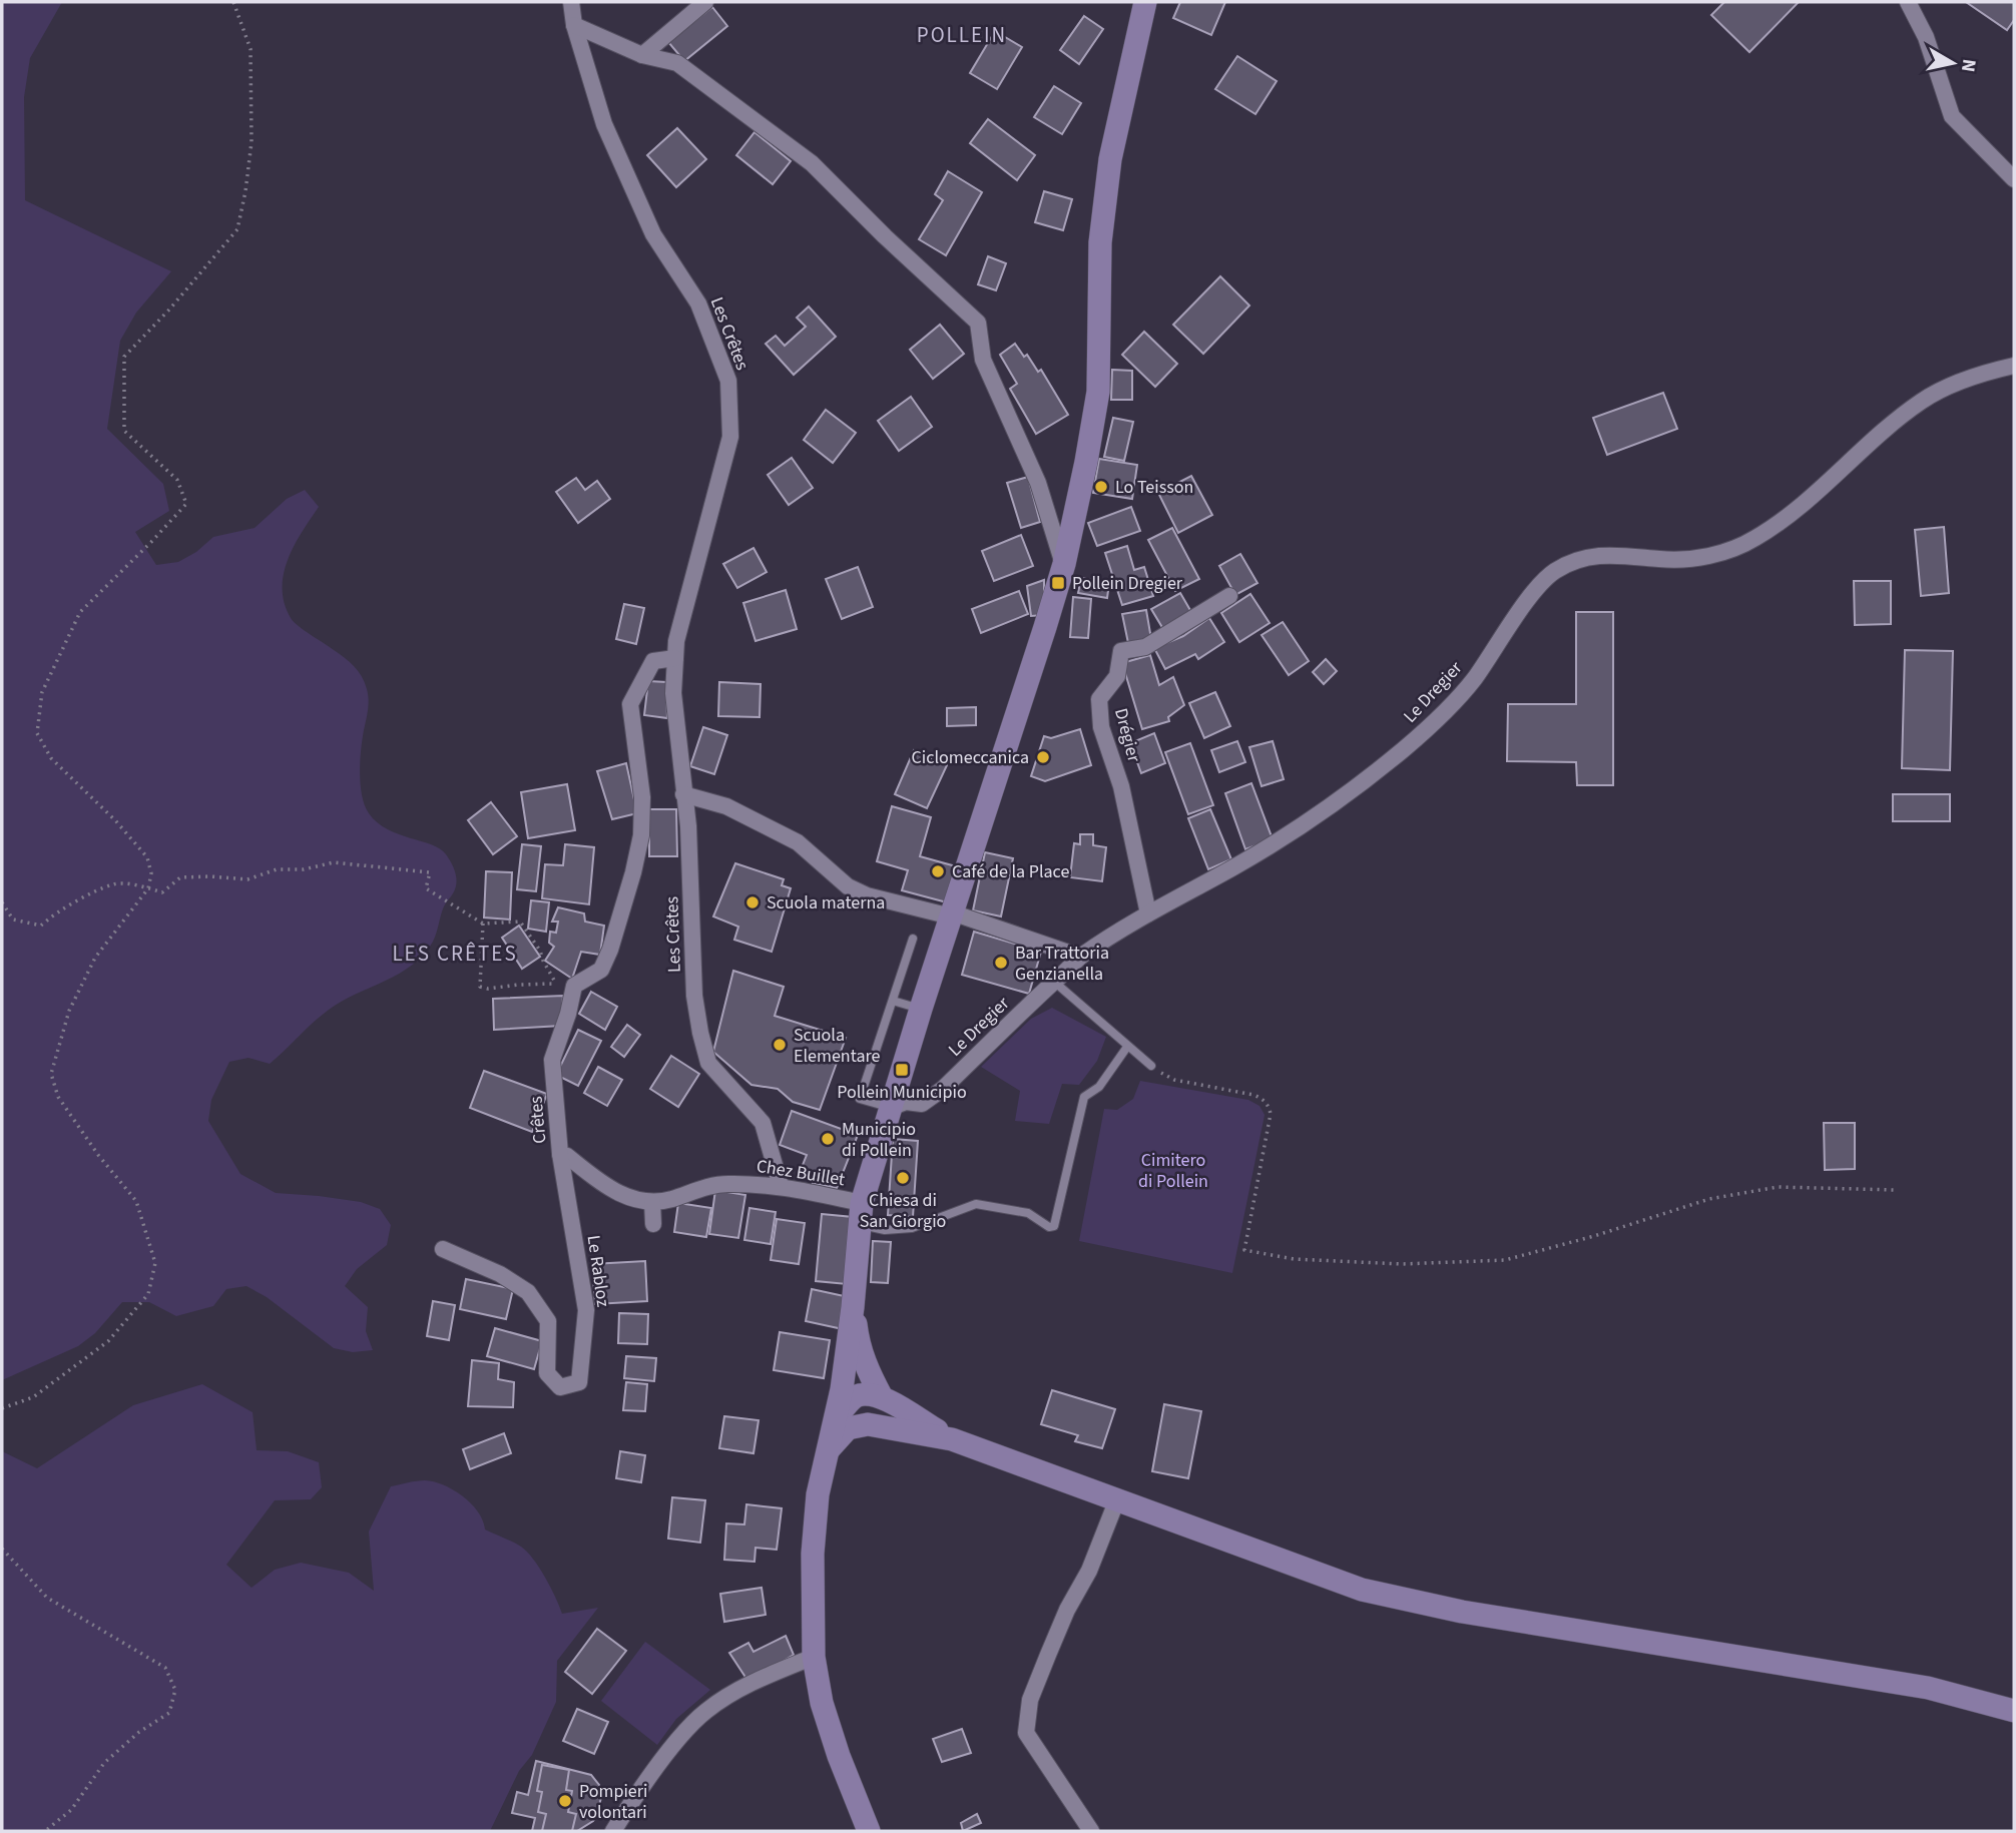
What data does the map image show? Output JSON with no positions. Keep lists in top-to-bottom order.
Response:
{
  "streets": {
    "street": [
      "Les Crêtes",
      "Le Dregier",
      "Drégier",
      "Crêtes",
      "Chez Buillet",
      "Le Rabloz"
    ]
  },
  "crossings": [
    ["Les Crêtes", "Crêtes"],
    ["Les Crêtes", "Chez Buillet"],
    ["Le Dregier", "Drégier"],
    ["Crêtes", "Chez Buillet"],
    ["Crêtes", "Le Rabloz"]
  ],
  "districts": ["POLLEIN", "LES CRÊTES"],
  "parks": ["Cimitero di Pollein"],
  "places": {
    "other": [
      "Lo Teisson",
      "Ciclomeccanica",
      "Café de la Place",
      "Scuola materna",
      "Bar Trattoria Genzianella",
      "Scuola Elementare",
      "Municipio di Pollein",
      "Chiesa di San Giorgio",
      "Pompieri volontari"
    ],
    "transit": ["Pollein Dregier", "Pollein Municipio"]
  },
  "north": "right"
}
